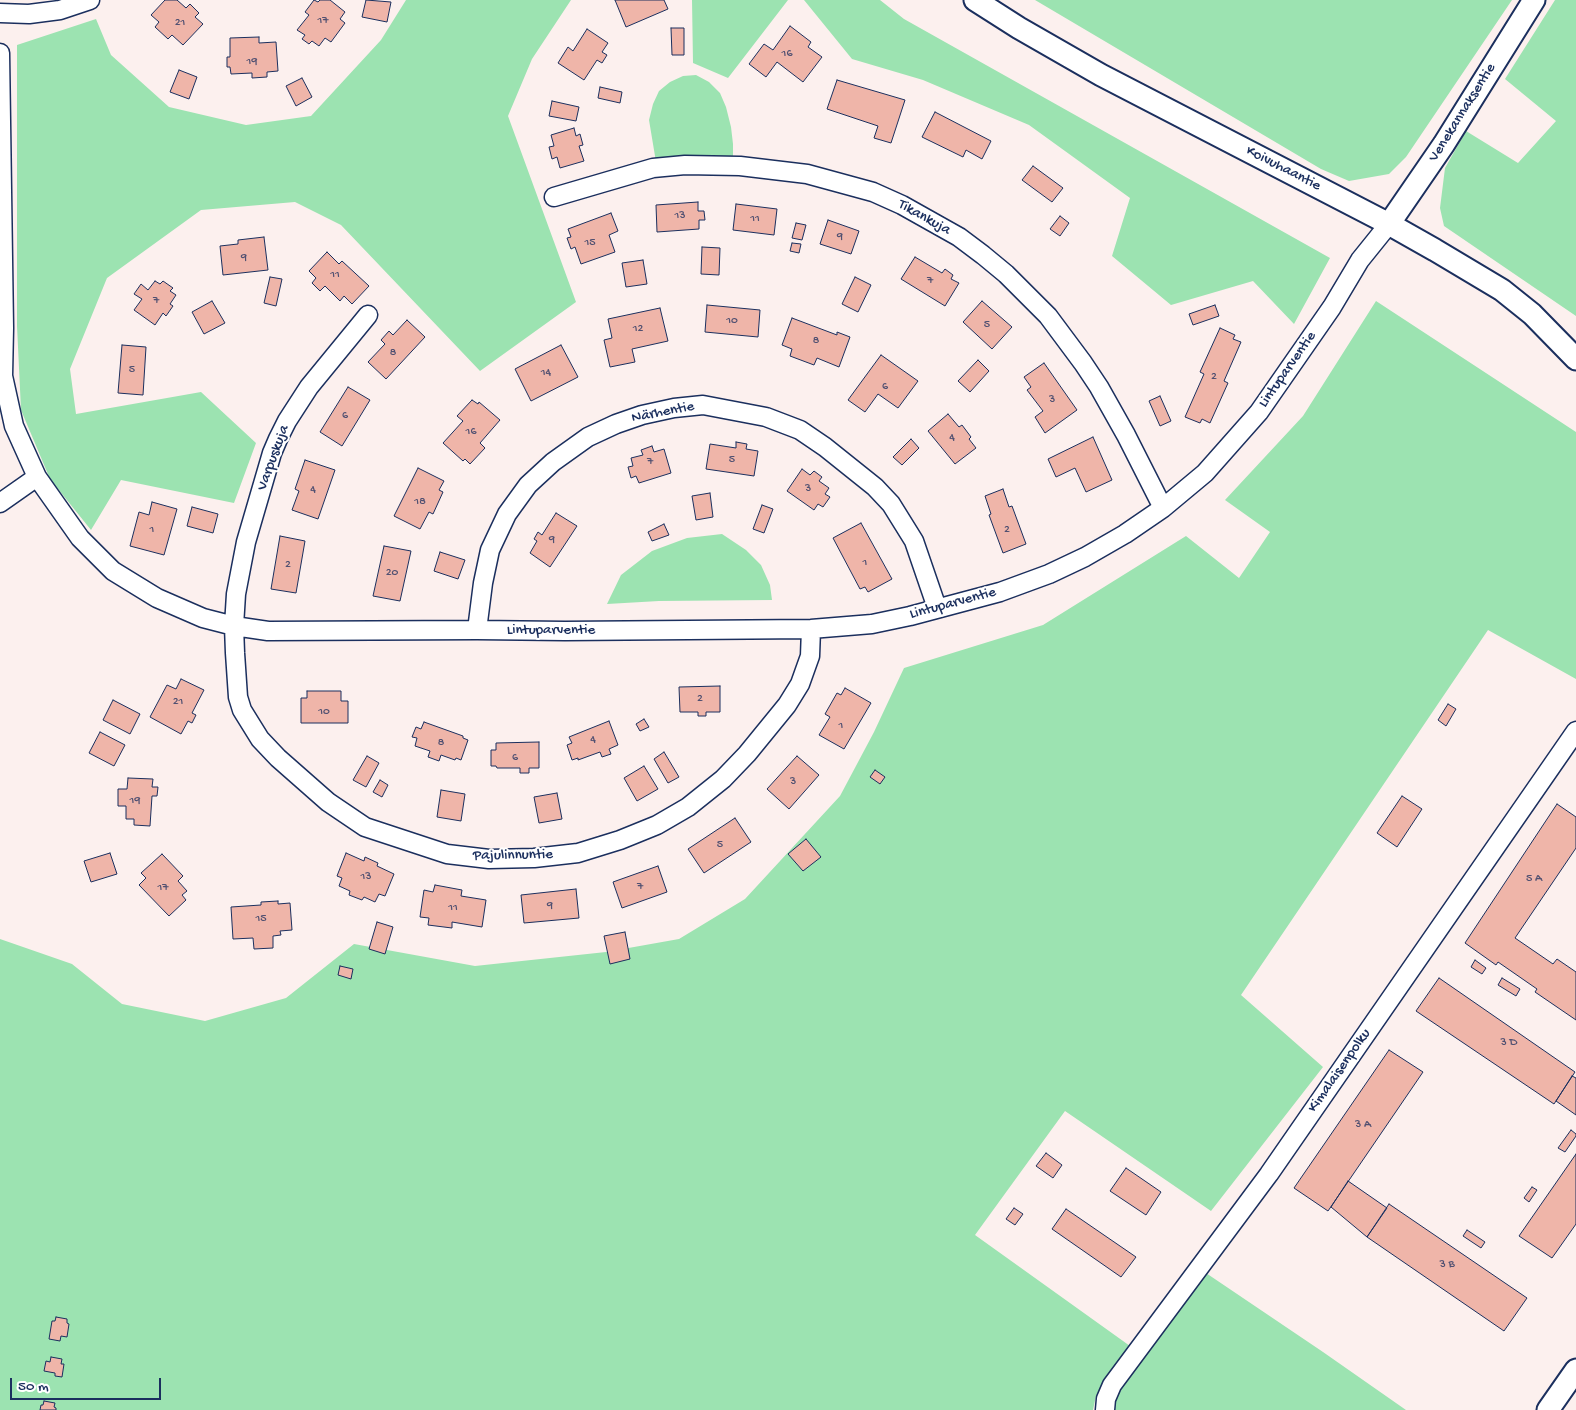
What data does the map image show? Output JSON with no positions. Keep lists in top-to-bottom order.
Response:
{
  "streets": {
    "street": [
      "Venekannaksentie",
      "Koivuhaantie",
      "Tikankuja",
      "Lintuparventie",
      "Närhentie",
      "Varpuskuja",
      "Pajulinnuntie",
      "Kimalaisenpolku"
    ]
  },
  "crossings": [
    ["Venekannaksentie", "Koivuhaantie"],
    ["Venekannaksentie", "Lintuparventie"],
    ["Koivuhaantie", "Lintuparventie"],
    ["Tikankuja", "Lintuparventie"],
    ["Lintuparventie", "Närhentie"],
    ["Lintuparventie", "Varpuskuja"],
    ["Lintuparventie", "Pajulinnuntie"],
    ["Varpuskuja", "Pajulinnuntie"]
  ],
  "house_numbers": [
    "17",
    "21",
    "16",
    "19",
    "13",
    "11",
    "9",
    "15",
    "9",
    "11",
    "7",
    "7",
    "10",
    "5",
    "12",
    "8",
    "8",
    "5",
    "14",
    "2",
    "6",
    "3",
    "6",
    "16",
    "4",
    "5",
    "7",
    "3",
    "4",
    "18",
    "1",
    "2",
    "9",
    "1",
    "2",
    "20",
    "2",
    "21",
    "10",
    "1",
    "4",
    "8",
    "6",
    "3",
    "19",
    "5",
    "13",
    "5 A",
    "7",
    "17",
    "9",
    "11",
    "15",
    "3 D",
    "3 A",
    "3 B"
  ],
  "scale_bar": "50 m"
}
